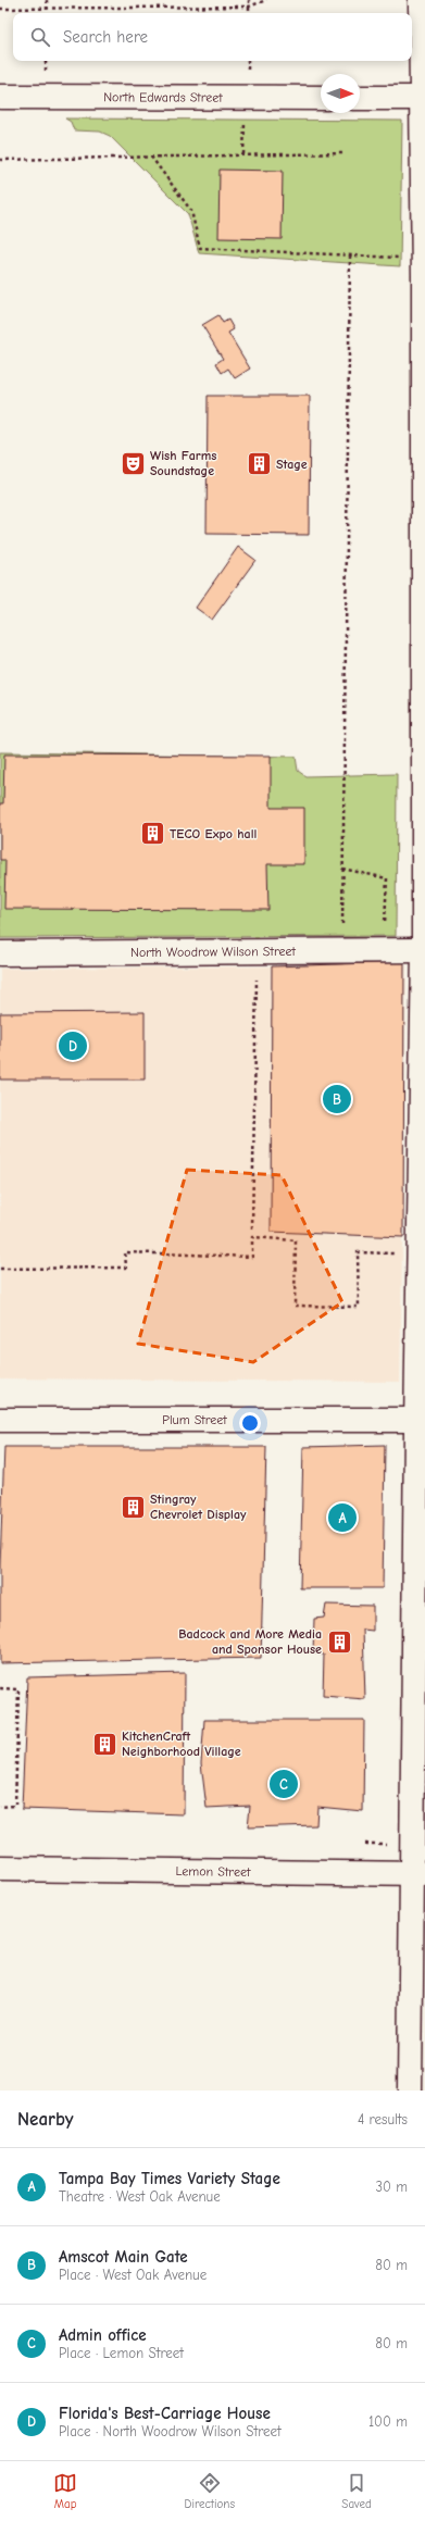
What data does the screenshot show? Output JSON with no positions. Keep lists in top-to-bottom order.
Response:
{
  "streets": {
    "street": [
      "North Edwards Street",
      "North Woodrow Wilson Street",
      "Plum Street",
      "Lemon Street"
    ]
  },
  "places": {
    "theatre": ["Wish Farms Soundstage"],
    "building": [
      "Stage",
      "TECO Expo hall",
      "Stingray Chevrolet Display",
      "Badcock and More Media and Sponsor House",
      "KitchenCraft Neighborhood Village"
    ]
  },
  "north": "right",
  "page": {
    "search": "Search here",
    "pins": [
      "D",
      "B",
      "A",
      "C"
    ],
    "heading": ["Nearby", "4 results"],
    "list": [
      {
        "mark": "A",
        "name": "Tampa Bay Times Variety Stage",
        "note": "Theatre · West Oak Avenue",
        "value": "30 m"
      },
      {
        "mark": "B",
        "name": "Amscot Main Gate",
        "note": "Place · West Oak Avenue",
        "value": "80 m"
      },
      {
        "mark": "C",
        "name": "Admin office",
        "note": "Place · Lemon Street",
        "value": "80 m"
      },
      {
        "mark": "D",
        "name": "Florida's Best-Carriage House",
        "note": "Place · North Woodrow Wilson Street",
        "value": "100 m"
      }
    ],
    "nav": ["Map", "Directions", "Saved"]
  }
}
